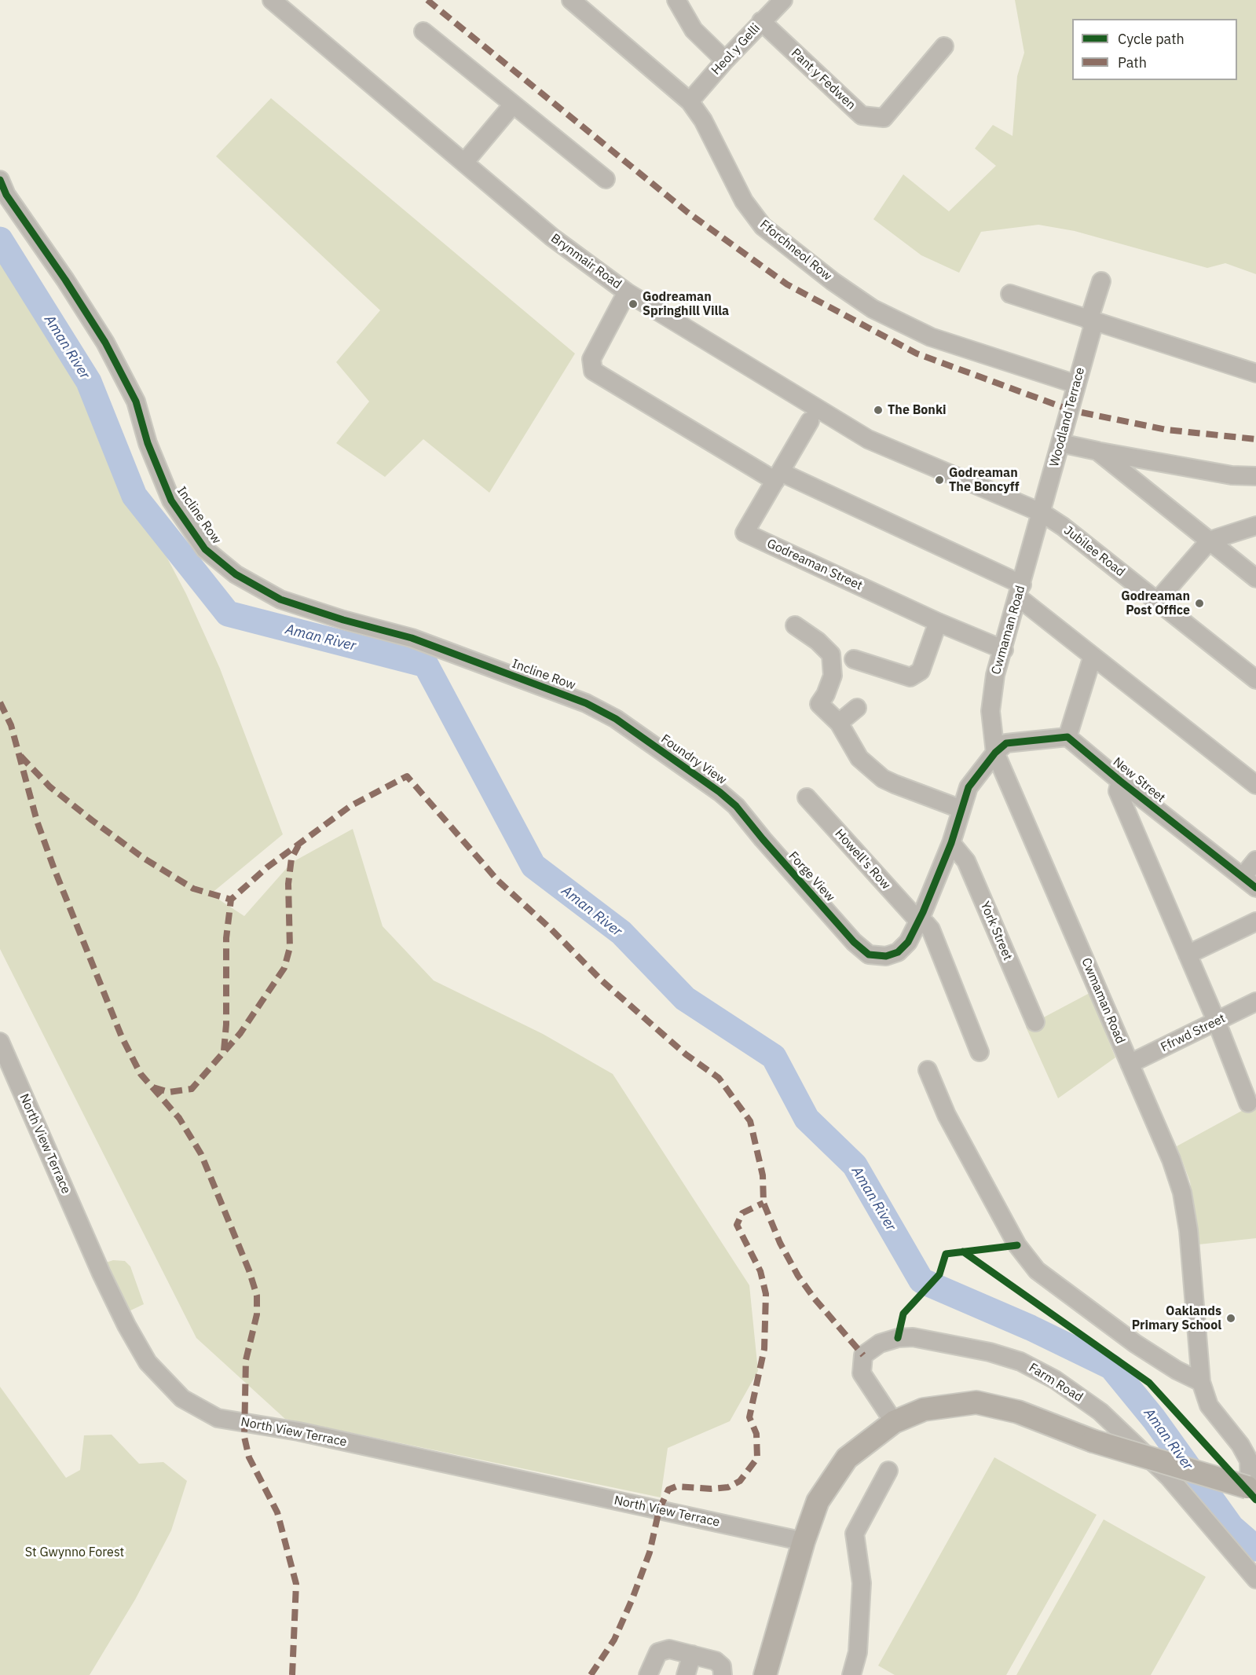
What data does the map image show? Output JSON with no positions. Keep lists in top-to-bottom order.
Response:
{
  "streets": {
    "street": [
      "Heol y Gelli",
      "Pant y Fedwen",
      "Fforchneol Row",
      "Brynmair Road",
      "Woodland Terrace",
      "Incline Row",
      "Jubilee Road",
      "Godreaman Street",
      "Cwmaman Road",
      "Foundry View",
      "New Street",
      "Howell's Row",
      "Forge View",
      "York Street",
      "Ffrwd Street",
      "North View Terrace",
      "Farm Road"
    ]
  },
  "crossings": [
    ["Heol y Gelli", "Pant y Fedwen"],
    ["Heol y Gelli", "Fforchneol Row"],
    ["Fforchneol Row", "Woodland Terrace"],
    ["Brynmair Road", "Woodland Terrace"],
    ["Brynmair Road", "Jubilee Road"],
    ["Brynmair Road", "Cwmaman Road"],
    ["Woodland Terrace", "Jubilee Road"],
    ["Woodland Terrace", "Cwmaman Road"],
    ["Incline Row", "Foundry View"],
    ["Jubilee Road", "Cwmaman Road"],
    ["Godreaman Street", "Cwmaman Road"],
    ["Cwmaman Road", "Ffrwd Street"],
    ["Foundry View", "Forge View"],
    ["Howell's Row", "Forge View"]
  ],
  "water": ["Aman River"],
  "parks": ["St Gwynno Forest"],
  "places": [
    "Godreaman Springhill Villa",
    "The Bonki",
    "Godreaman The Boncyff",
    "Godreaman Post Office",
    "Oaklands Primary School"
  ],
  "legend": ["Cycle path", "Path"]
}
